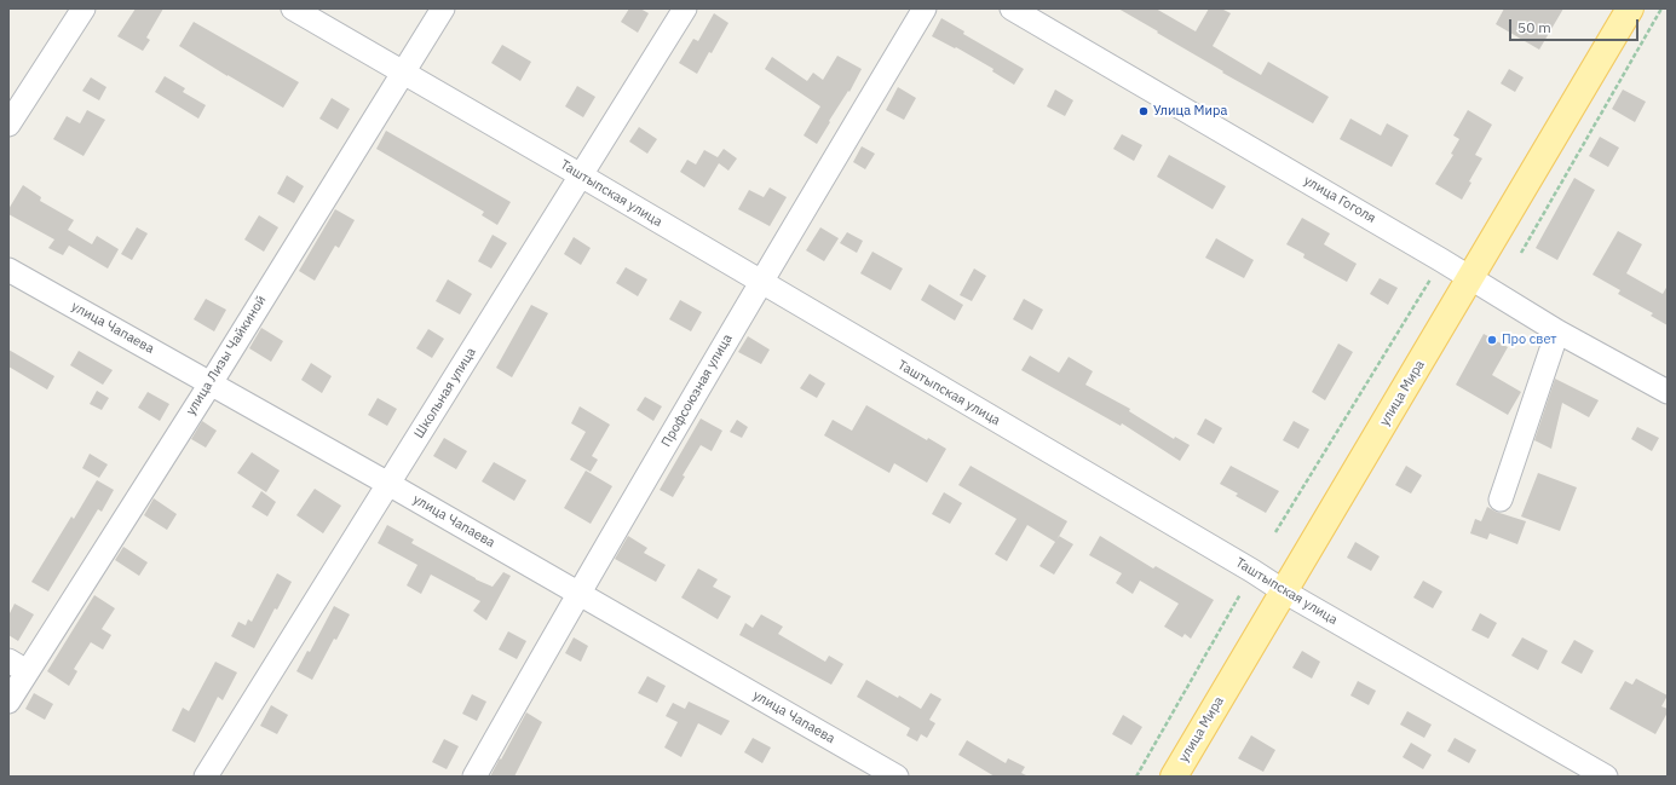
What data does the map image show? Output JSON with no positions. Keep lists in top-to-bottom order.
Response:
{
  "streets": {
    "main road": ["улица Мира"],
    "street": [
      "Таштыпская улица",
      "улица Гоголя",
      "улица Чапаева",
      "улица Лизы Чайкиной",
      "Профсоюзная улица",
      "Школьная улица"
    ]
  },
  "crossings": [
    ["Таштыпская улица", "улица Лизы Чайкиной"],
    ["Таштыпская улица", "Профсоюзная улица"],
    ["Таштыпская улица", "Школьная улица"],
    ["Таштыпская улица", "улица Мира"],
    ["улица Гоголя", "улица Мира"],
    ["улица Чапаева", "улица Лизы Чайкиной"],
    ["улица Чапаева", "Профсоюзная улица"],
    ["улица Чапаева", "Школьная улица"]
  ],
  "places": ["Улица Мира", "Про свет"],
  "scale_bar": "50 m"
}
